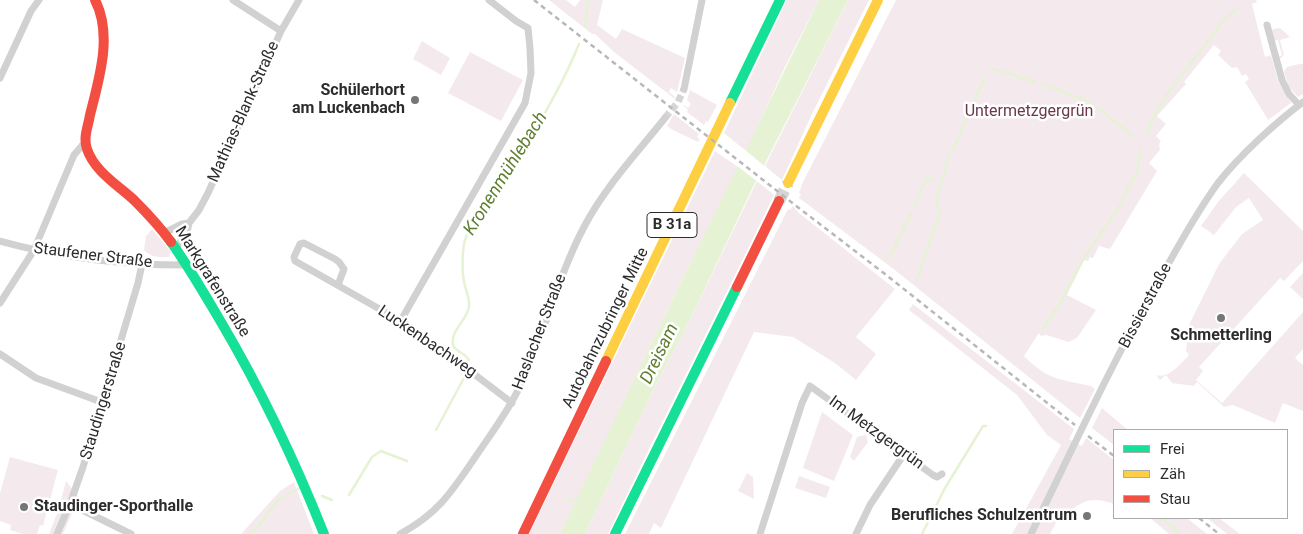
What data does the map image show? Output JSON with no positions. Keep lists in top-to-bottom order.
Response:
{
  "streets": {
    "main road": ["B 31a", "Markgrafenstraße", "Autobahnzubringer Mitte"],
    "street": [
      "Mathias-Blank-Straße",
      "Staufener Straße",
      "Bissierstraße",
      "Haslacher Straße",
      "Luckenbachweg",
      "Staudingerstraße",
      "Im Metzgergrün"
    ]
  },
  "crossings": [
    ["Mathias-Blank-Straße", "Markgrafenstraße"],
    ["Staufener Straße", "Markgrafenstraße"],
    ["Staufener Straße", "Staudingerstraße"],
    ["Haslacher Straße", "Luckenbachweg"]
  ],
  "water": ["Kronenmühlebach", "Dreisam"],
  "parks": ["Untermetzgergrün"],
  "places": [
    "Schülerhort am Luckenbach",
    "Schmetterling",
    "Staudinger-Sporthalle",
    "Berufliches Schulzentrum"
  ],
  "legend": ["Frei", "Zäh", "Stau"]
}
